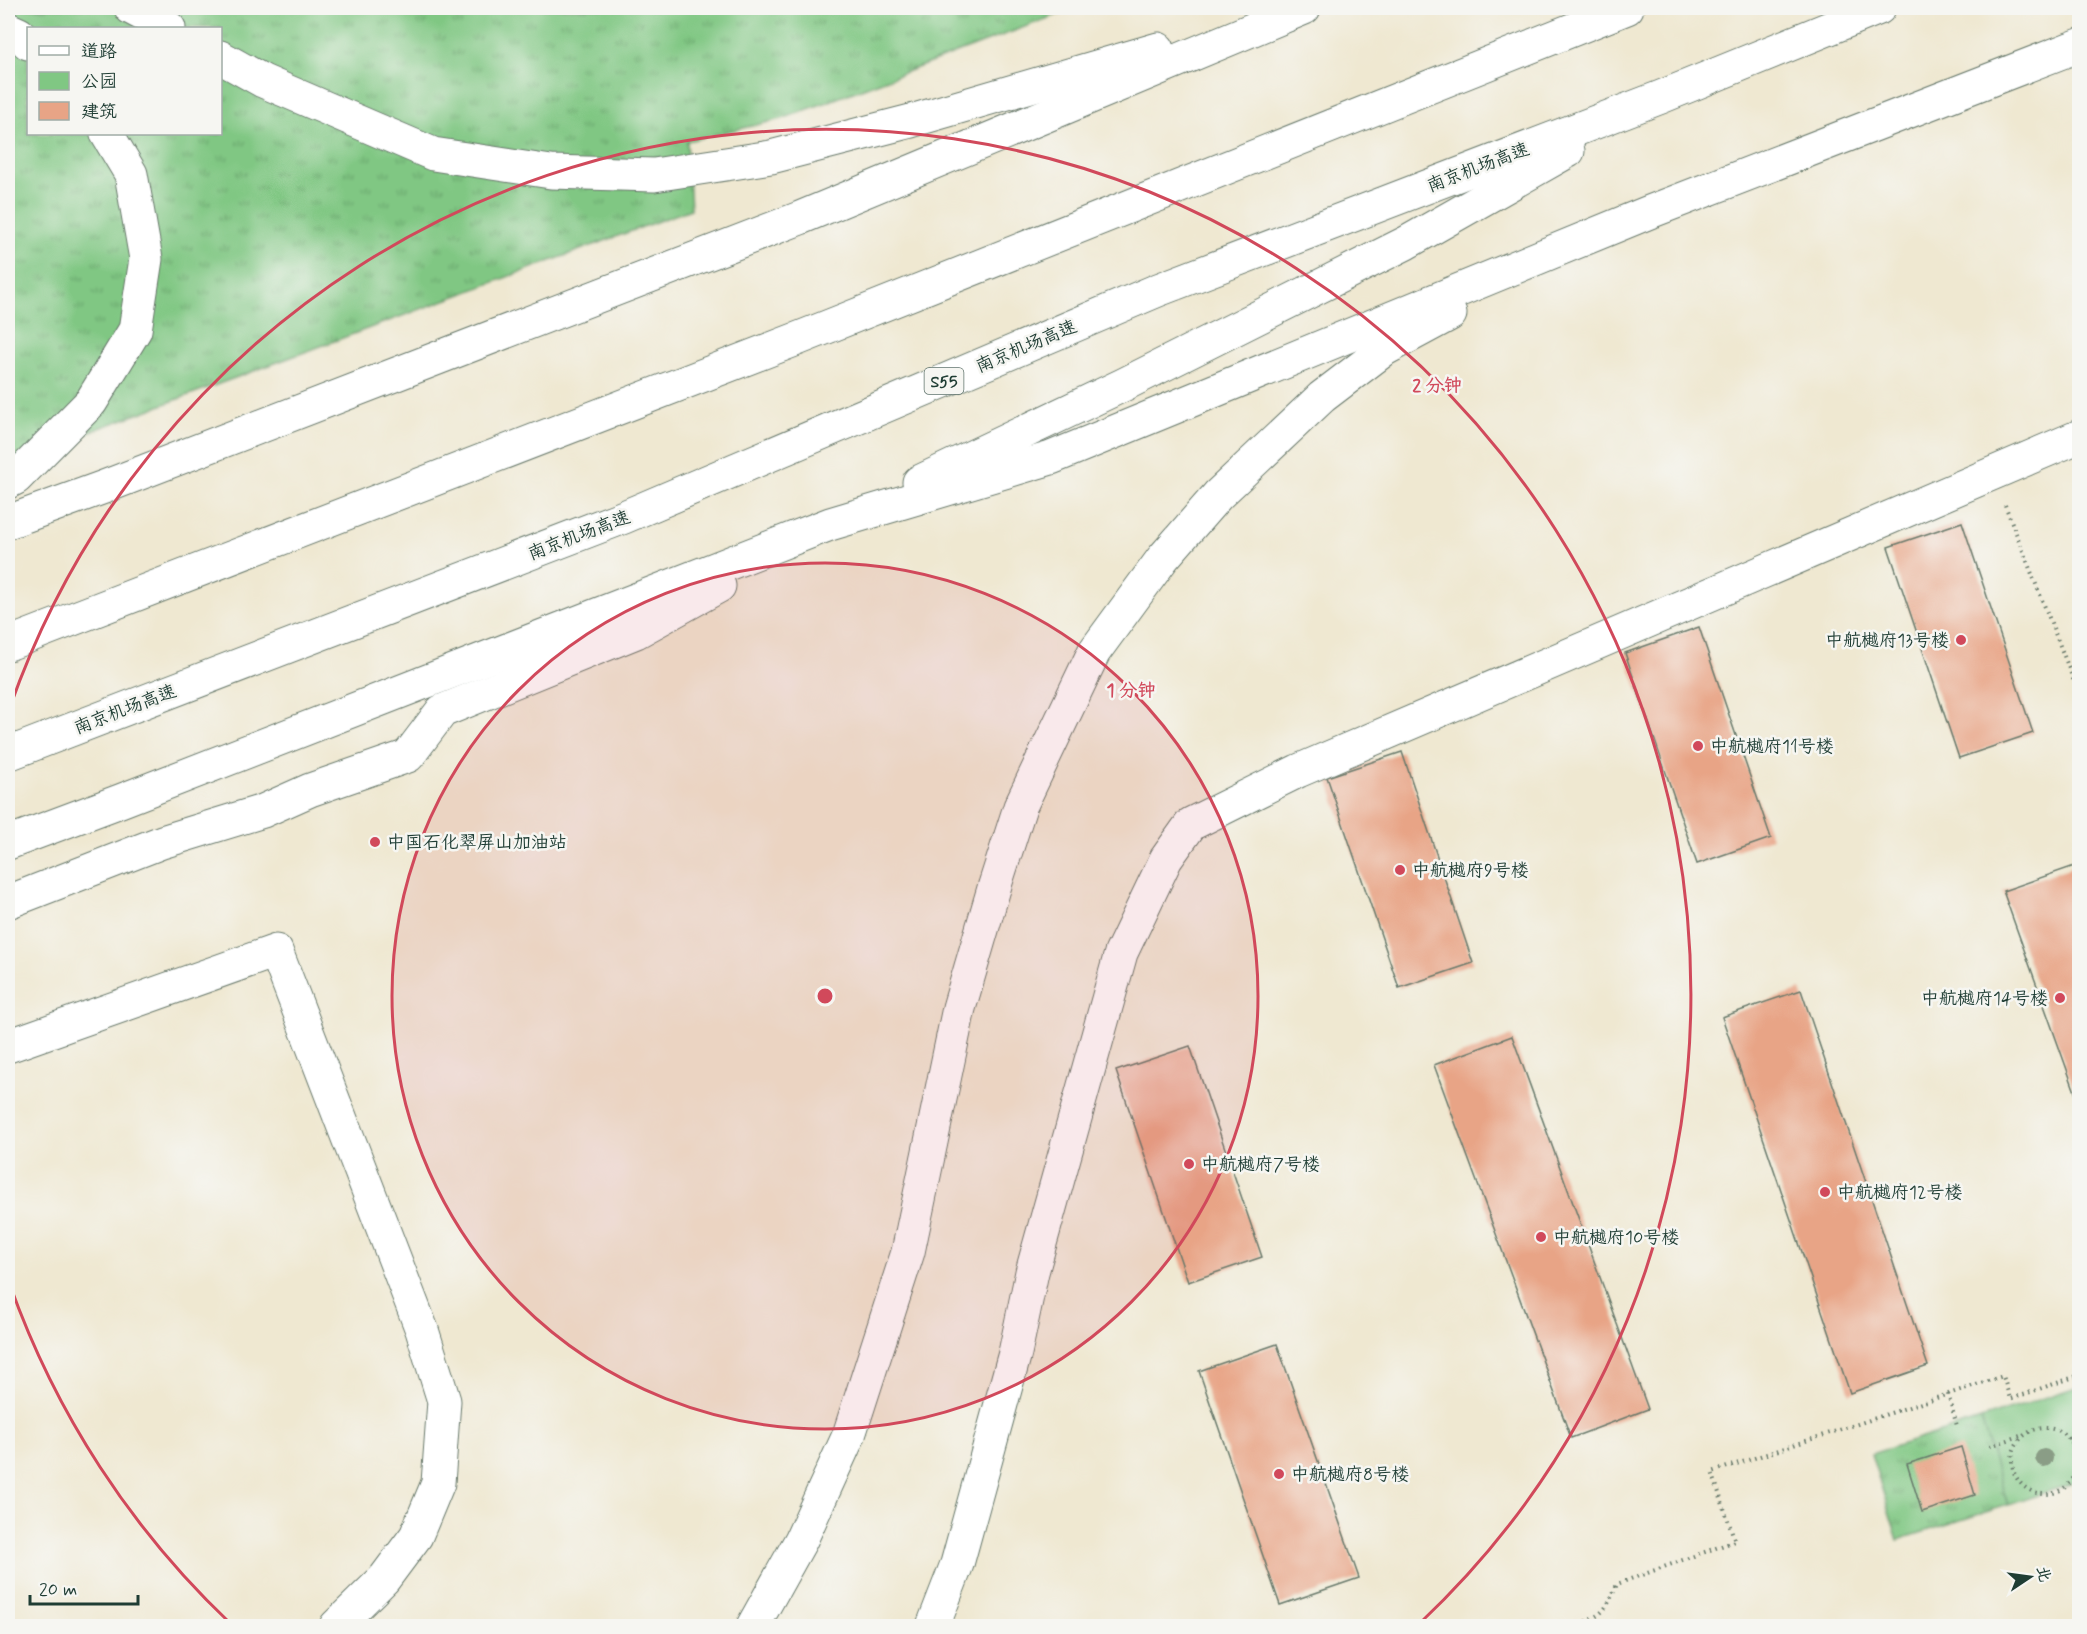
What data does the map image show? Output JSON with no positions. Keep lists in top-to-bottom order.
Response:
{
  "streets": {
    "main road": ["南京机场高速", "S55"]
  },
  "places": [
    "中航樾府13号楼",
    "中航樾府11号楼",
    "中国石化翠屏山加油站",
    "中航樾府9号楼",
    "中航樾府14号楼",
    "中航樾府7号楼",
    "中航樾府12号楼",
    "中航樾府10号楼",
    "中航樾府8号楼"
  ],
  "legend": ["道路", "公园", "建筑"],
  "scale_bar": "20 m",
  "north": "right",
  "rings": ["2 分钟", "1 分钟"]
}
